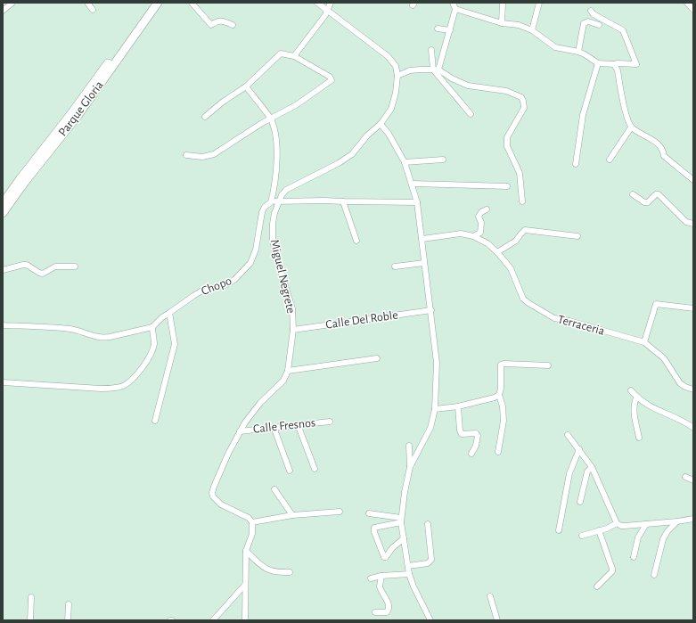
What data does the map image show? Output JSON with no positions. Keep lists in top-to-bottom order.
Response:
{
  "streets": {
    "main road": ["Parque Gloria"],
    "street": [
      "Miguel Negrete",
      "Chopo",
      "Calle Del Roble",
      "Terraceria",
      "Calle Fresnos"
    ]
  },
  "crossings": [
    ["Miguel Negrete", "Calle Del Roble"],
    ["Miguel Negrete", "Calle Fresnos"]
  ]
}
